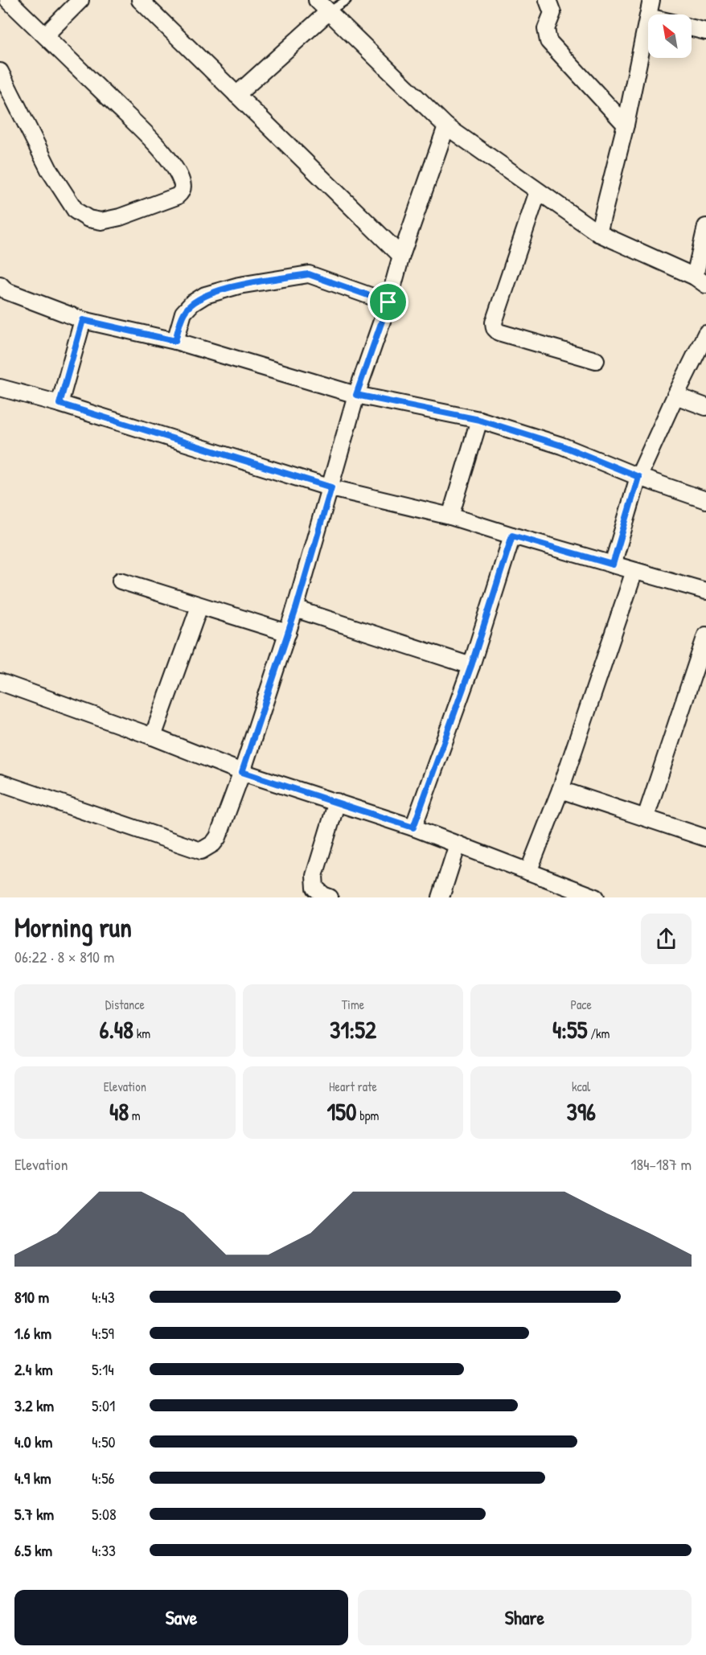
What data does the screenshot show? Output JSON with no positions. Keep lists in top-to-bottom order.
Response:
{
  "north": "top left",
  "page": {
    "heading": ["Morning run", "06:22 · 8 × 810 m"],
    "stats": [
      ["Distance", "6.48 km"],
      ["Time", "31:52"],
      ["Pace", "4:55 /km"],
      ["Elevation", "48 m"],
      ["Heart rate", "150 bpm"],
      ["kcal", "396"]
    ],
    "chart": ["Elevation", "184–187 m"],
    "list": [
      {
        "name": "810 m",
        "note": "4:43"
      },
      {
        "name": "1.6 km",
        "note": "4:59"
      },
      {
        "name": "2.4 km",
        "note": "5:14"
      },
      {
        "name": "3.2 km",
        "note": "5:01"
      },
      {
        "name": "4.0 km",
        "note": "4:50"
      },
      {
        "name": "4.9 km",
        "note": "4:56"
      },
      {
        "name": "5.7 km",
        "note": "5:08"
      },
      {
        "name": "6.5 km",
        "note": "4:33"
      }
    ],
    "buttons": ["Save", "Share"]
  }
}
